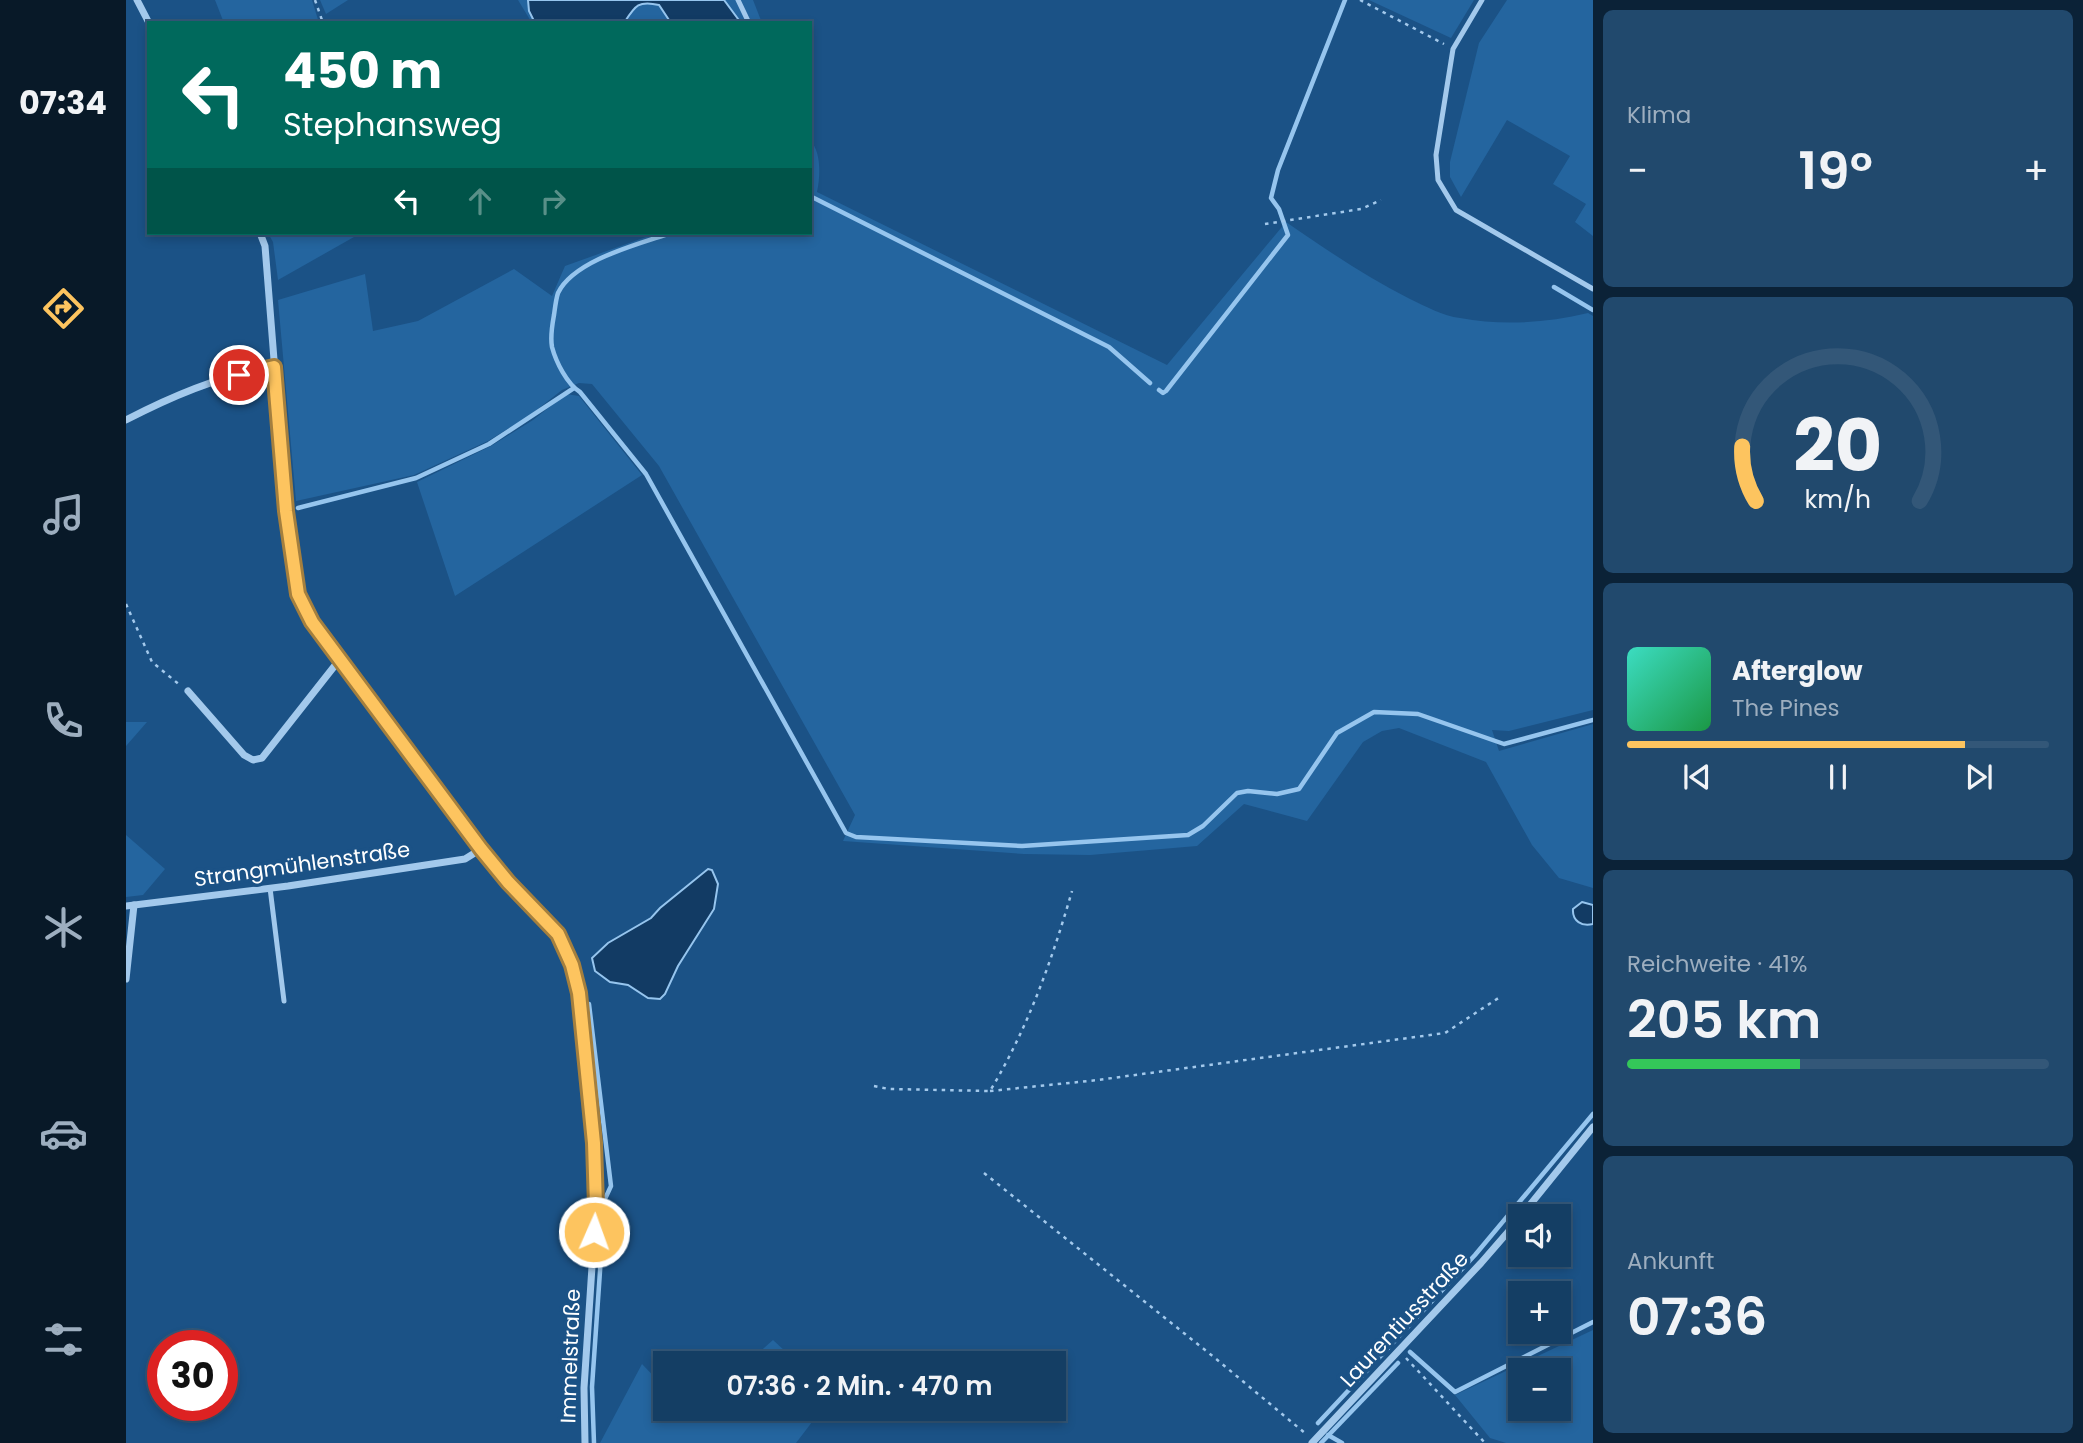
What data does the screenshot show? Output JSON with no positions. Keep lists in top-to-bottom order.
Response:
{
  "streets": {
    "street": ["Strangmühlenstraße", "Laurentiusstraße", "Immelstraße"]
  },
  "crossings": [
    ["Strangmühlenstraße", "Immelstraße"]
  ],
  "page": {
    "tabs": "07:34",
    "tile": [
      "Klima",
      ["Reichweite · 41%", "205 km"],
      ["Ankunft", "07:36"]
    ],
    "turn": ["450 m", "Stephansweg"],
    "heat": ["−", "19°", "+"],
    "song": ["Afterglow", "The Pines"],
    "map_buttons": ["+", "−"],
    "limit": "30",
    "trip": "07:36 · 2 Min. · 470 m",
    "gauge": ["20", "km/h"]
  }
}
